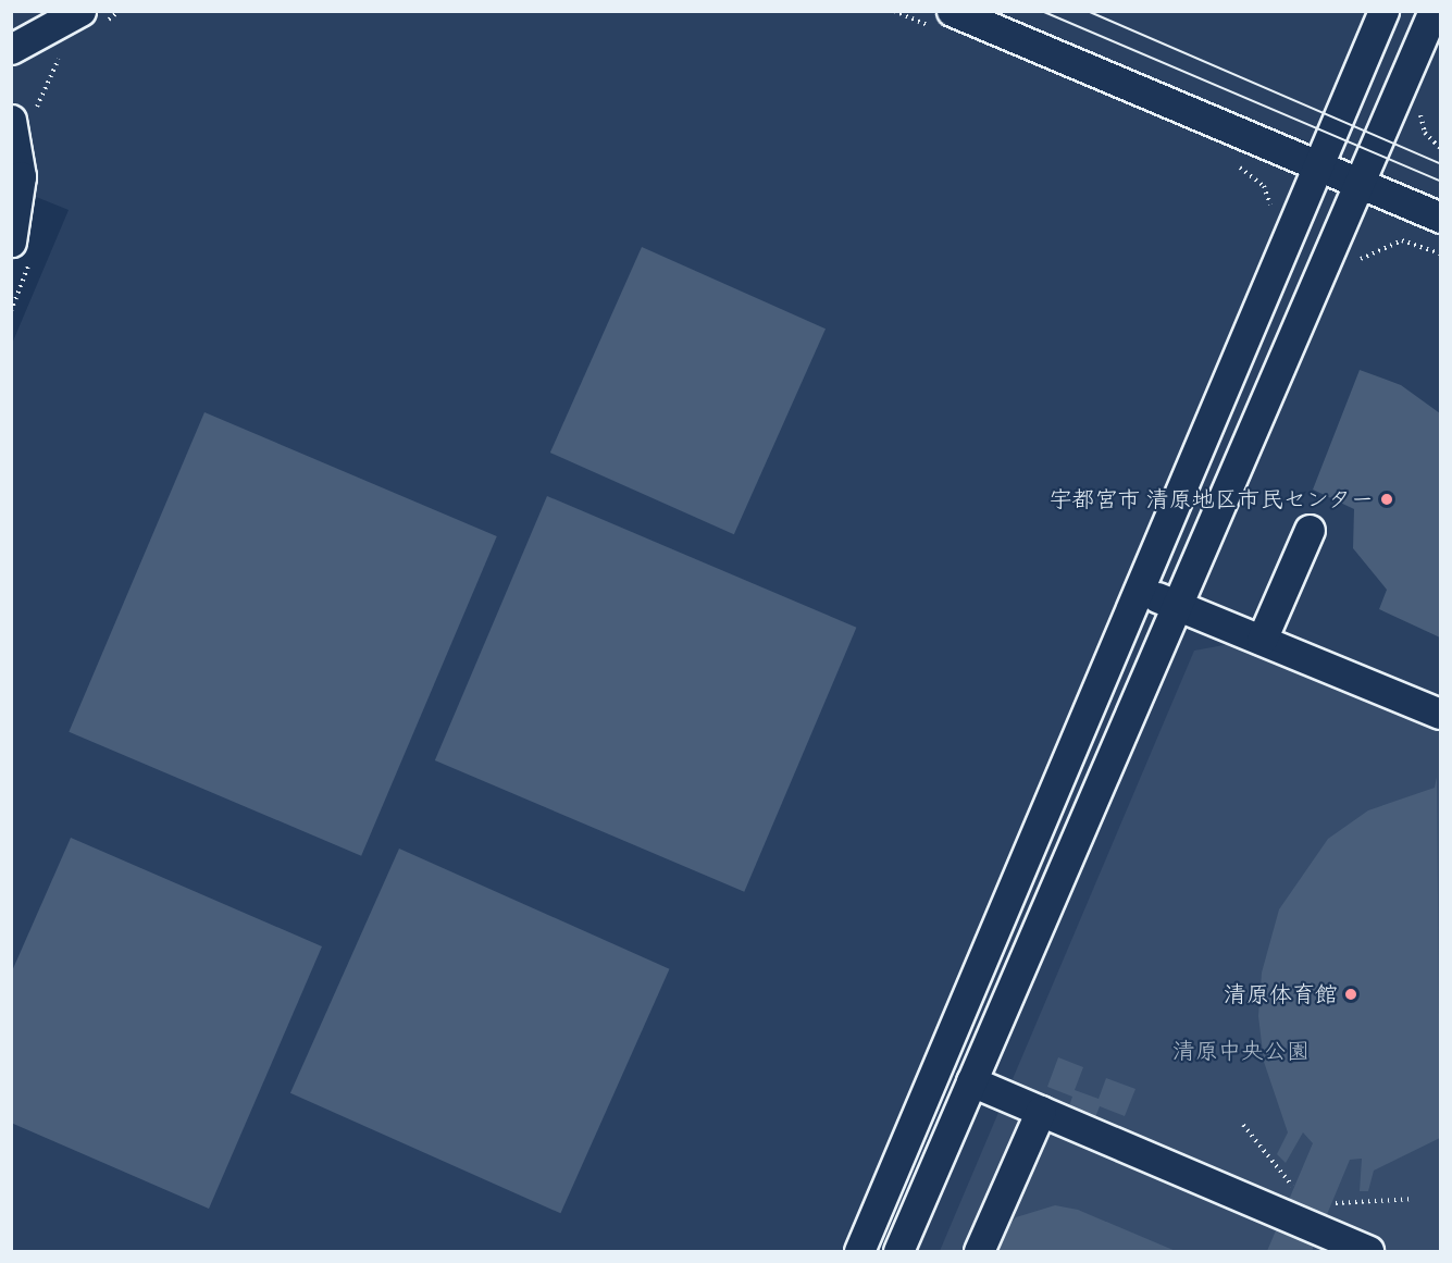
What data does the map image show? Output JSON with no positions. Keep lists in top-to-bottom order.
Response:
{
  "parks": ["清原中央公園"],
  "places": ["宇都宮市 清原地区市民センター", "清原体育館"]
}
